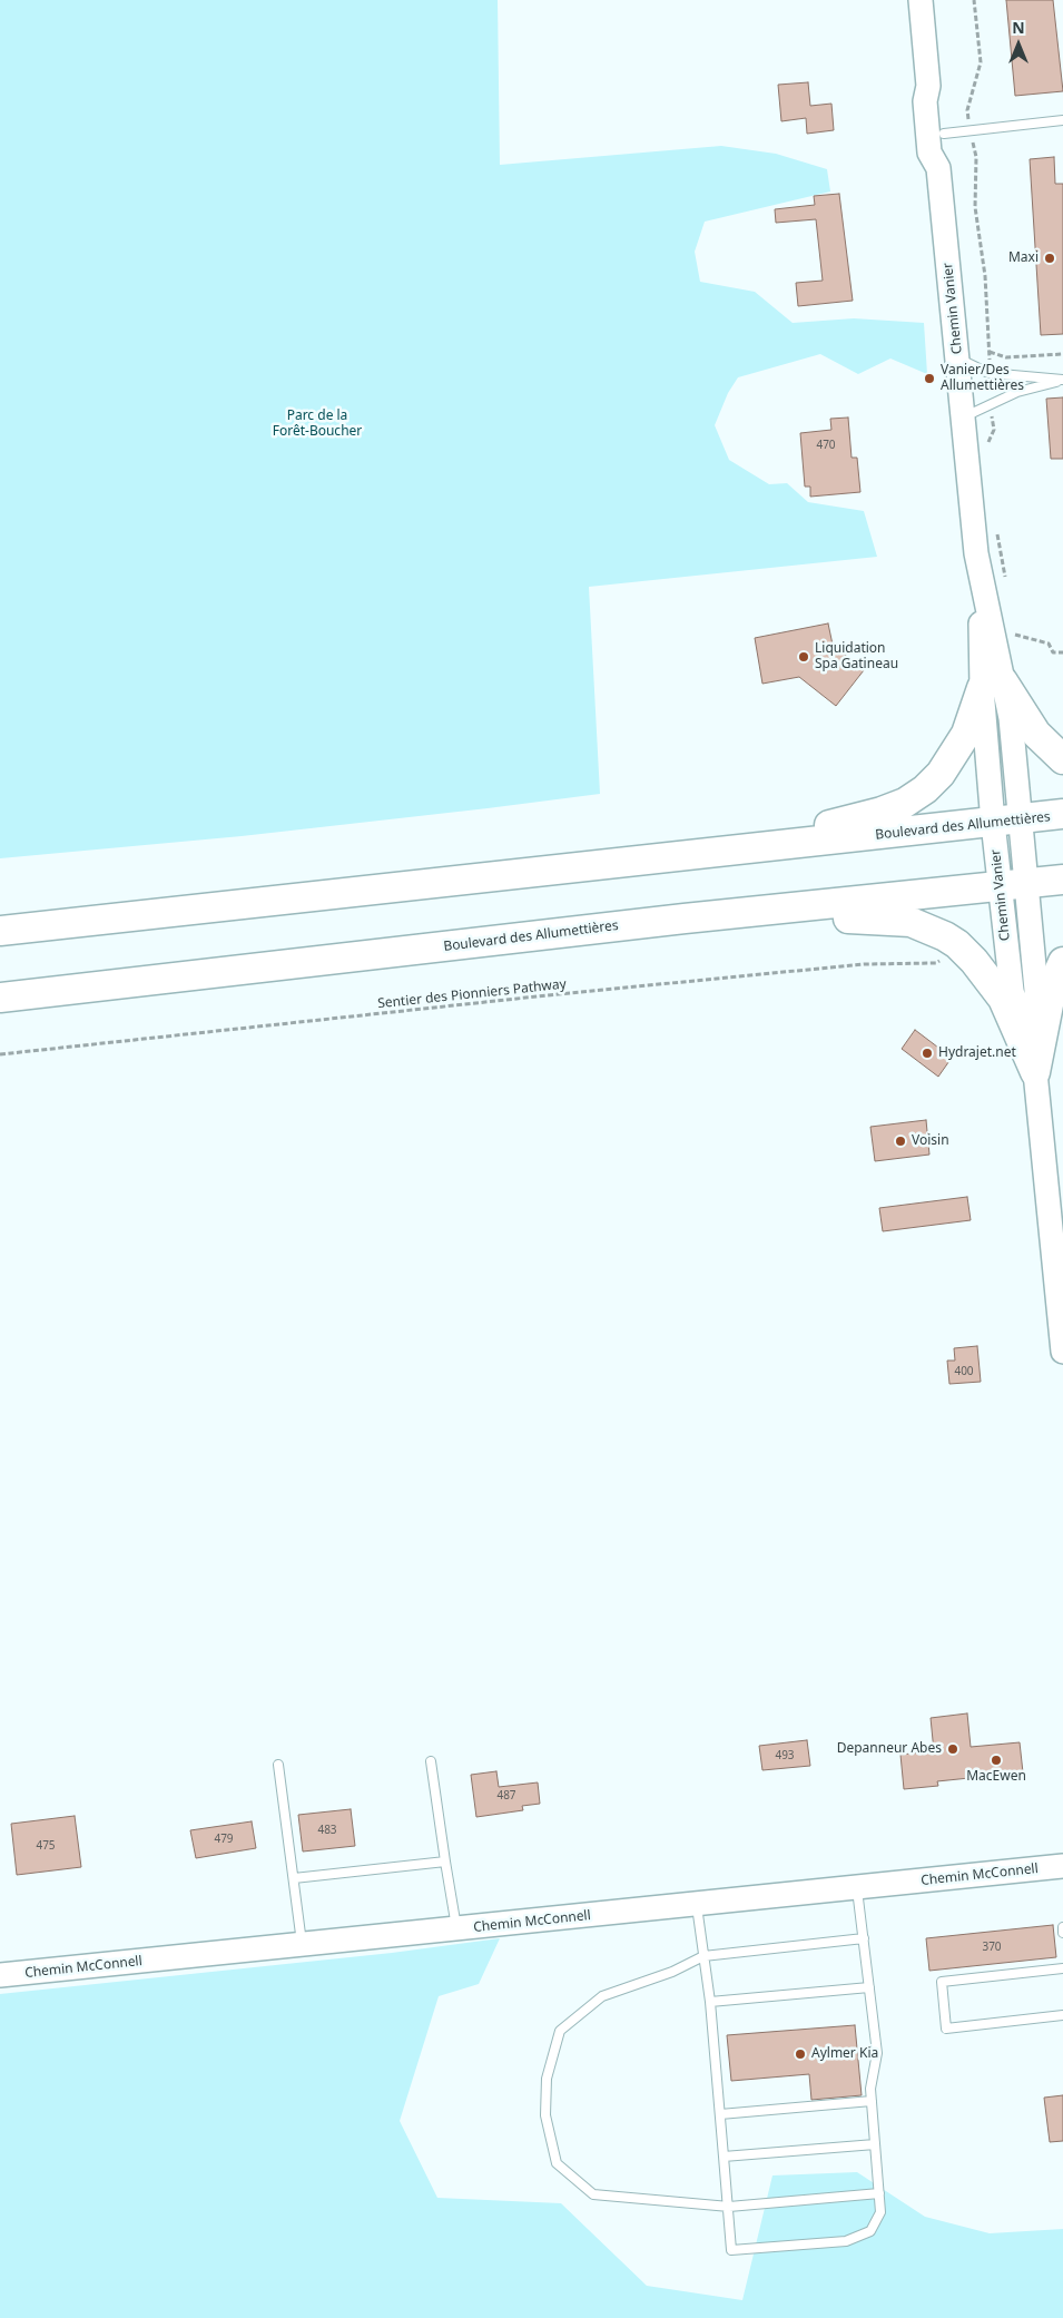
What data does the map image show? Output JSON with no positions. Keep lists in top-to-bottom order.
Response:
{
  "streets": {
    "highway": ["Boulevard des Allumettières"],
    "main road": ["Chemin Vanier", "Chemin McConnell"],
    "path": ["Sentier des Pionniers Pathway"]
  },
  "crossings": [
    ["Chemin Vanier", "Boulevard des Allumettières"]
  ],
  "parks": ["Parc de la Forêt-Boucher"],
  "places": [
    "Maxi",
    "Vanier/Des Allumettières",
    "Liquidation Spa Gatineau",
    "Hydrajet.net",
    "Voisin",
    "Depanneur Abes",
    "MacEwen",
    "Aylmer Kia"
  ],
  "house_numbers": [
    "470",
    "400",
    "493",
    "487",
    "483",
    "479",
    "475",
    "370"
  ],
  "north": "top"
}
